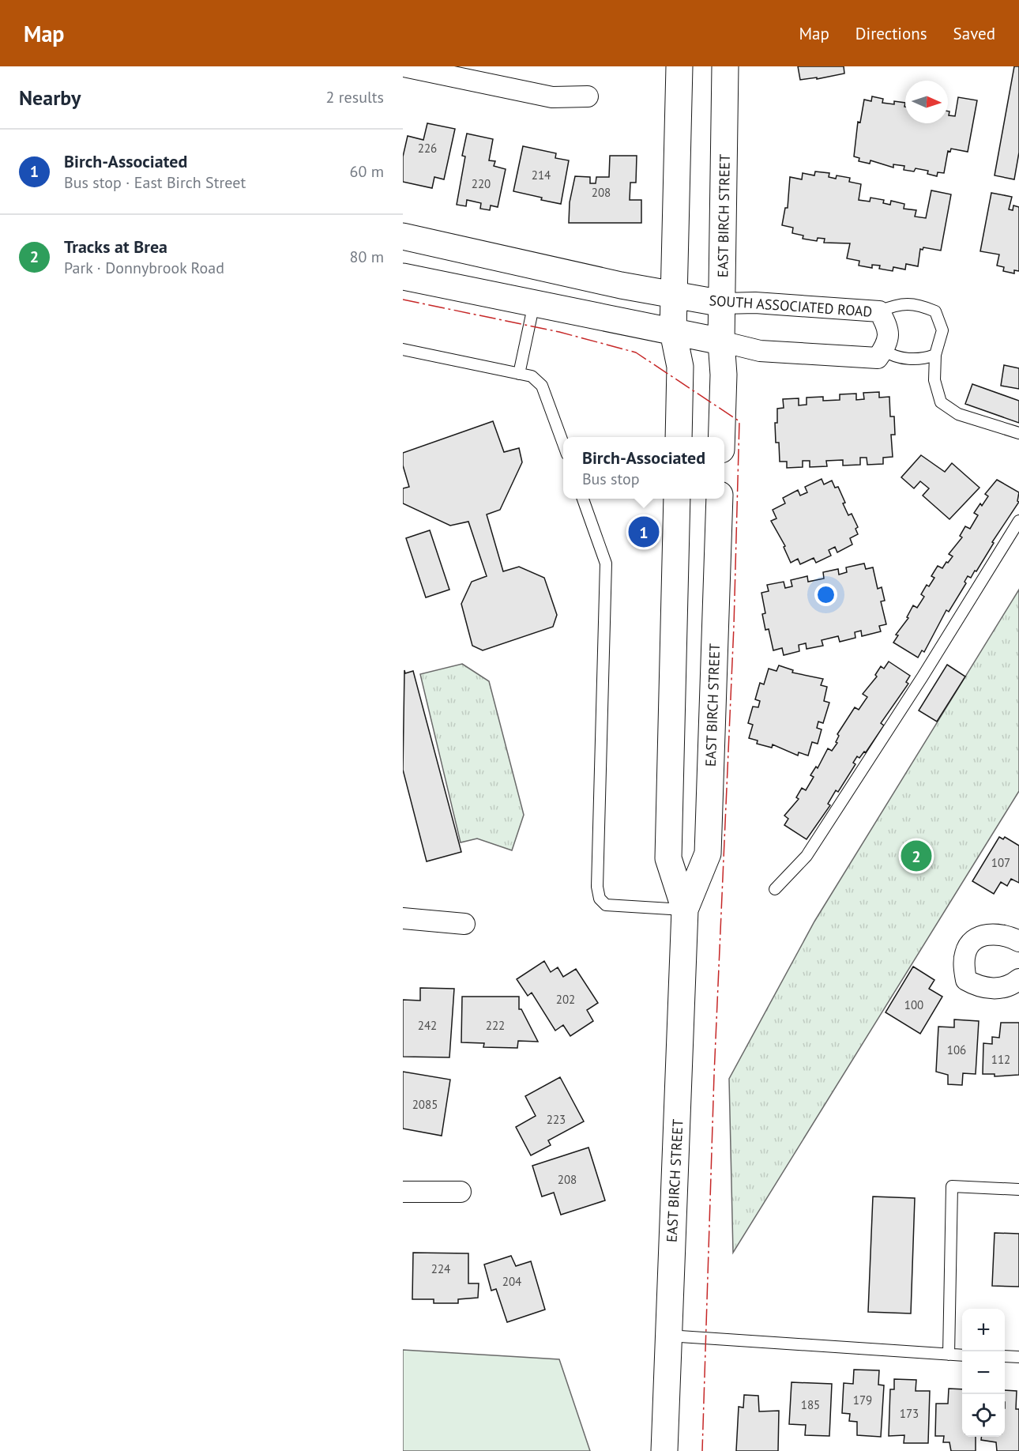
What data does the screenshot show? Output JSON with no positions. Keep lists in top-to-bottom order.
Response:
{
  "streets": {
    "street": ["EAST BIRCH STREET", "SOUTH ASSOCIATED ROAD"]
  },
  "crossings": [
    ["EAST BIRCH STREET", "SOUTH ASSOCIATED ROAD"]
  ],
  "house_numbers": [
    "226",
    "214",
    "220",
    "208",
    "107",
    "202",
    "100",
    "242",
    "222",
    "106",
    "112",
    "2085",
    "223",
    "208",
    "224",
    "204",
    "179",
    "185",
    "173"
  ],
  "north": "right",
  "page": {
    "header": "Map",
    "nav": ["Map", "Directions", "Saved"],
    "heading": ["Nearby", "2 results"],
    "list": [
      {
        "mark": "1",
        "name": "Birch-Associated",
        "note": "Bus stop · East Birch Street",
        "value": "60 m"
      },
      {
        "mark": "2",
        "name": "Tracks at Brea",
        "note": "Park · Donnybrook Road",
        "value": "80 m"
      }
    ],
    "popup": ["Birch-Associated", "Bus stop"],
    "pins": ["1", "2"],
    "map_buttons": ["+", "−"]
  }
}
